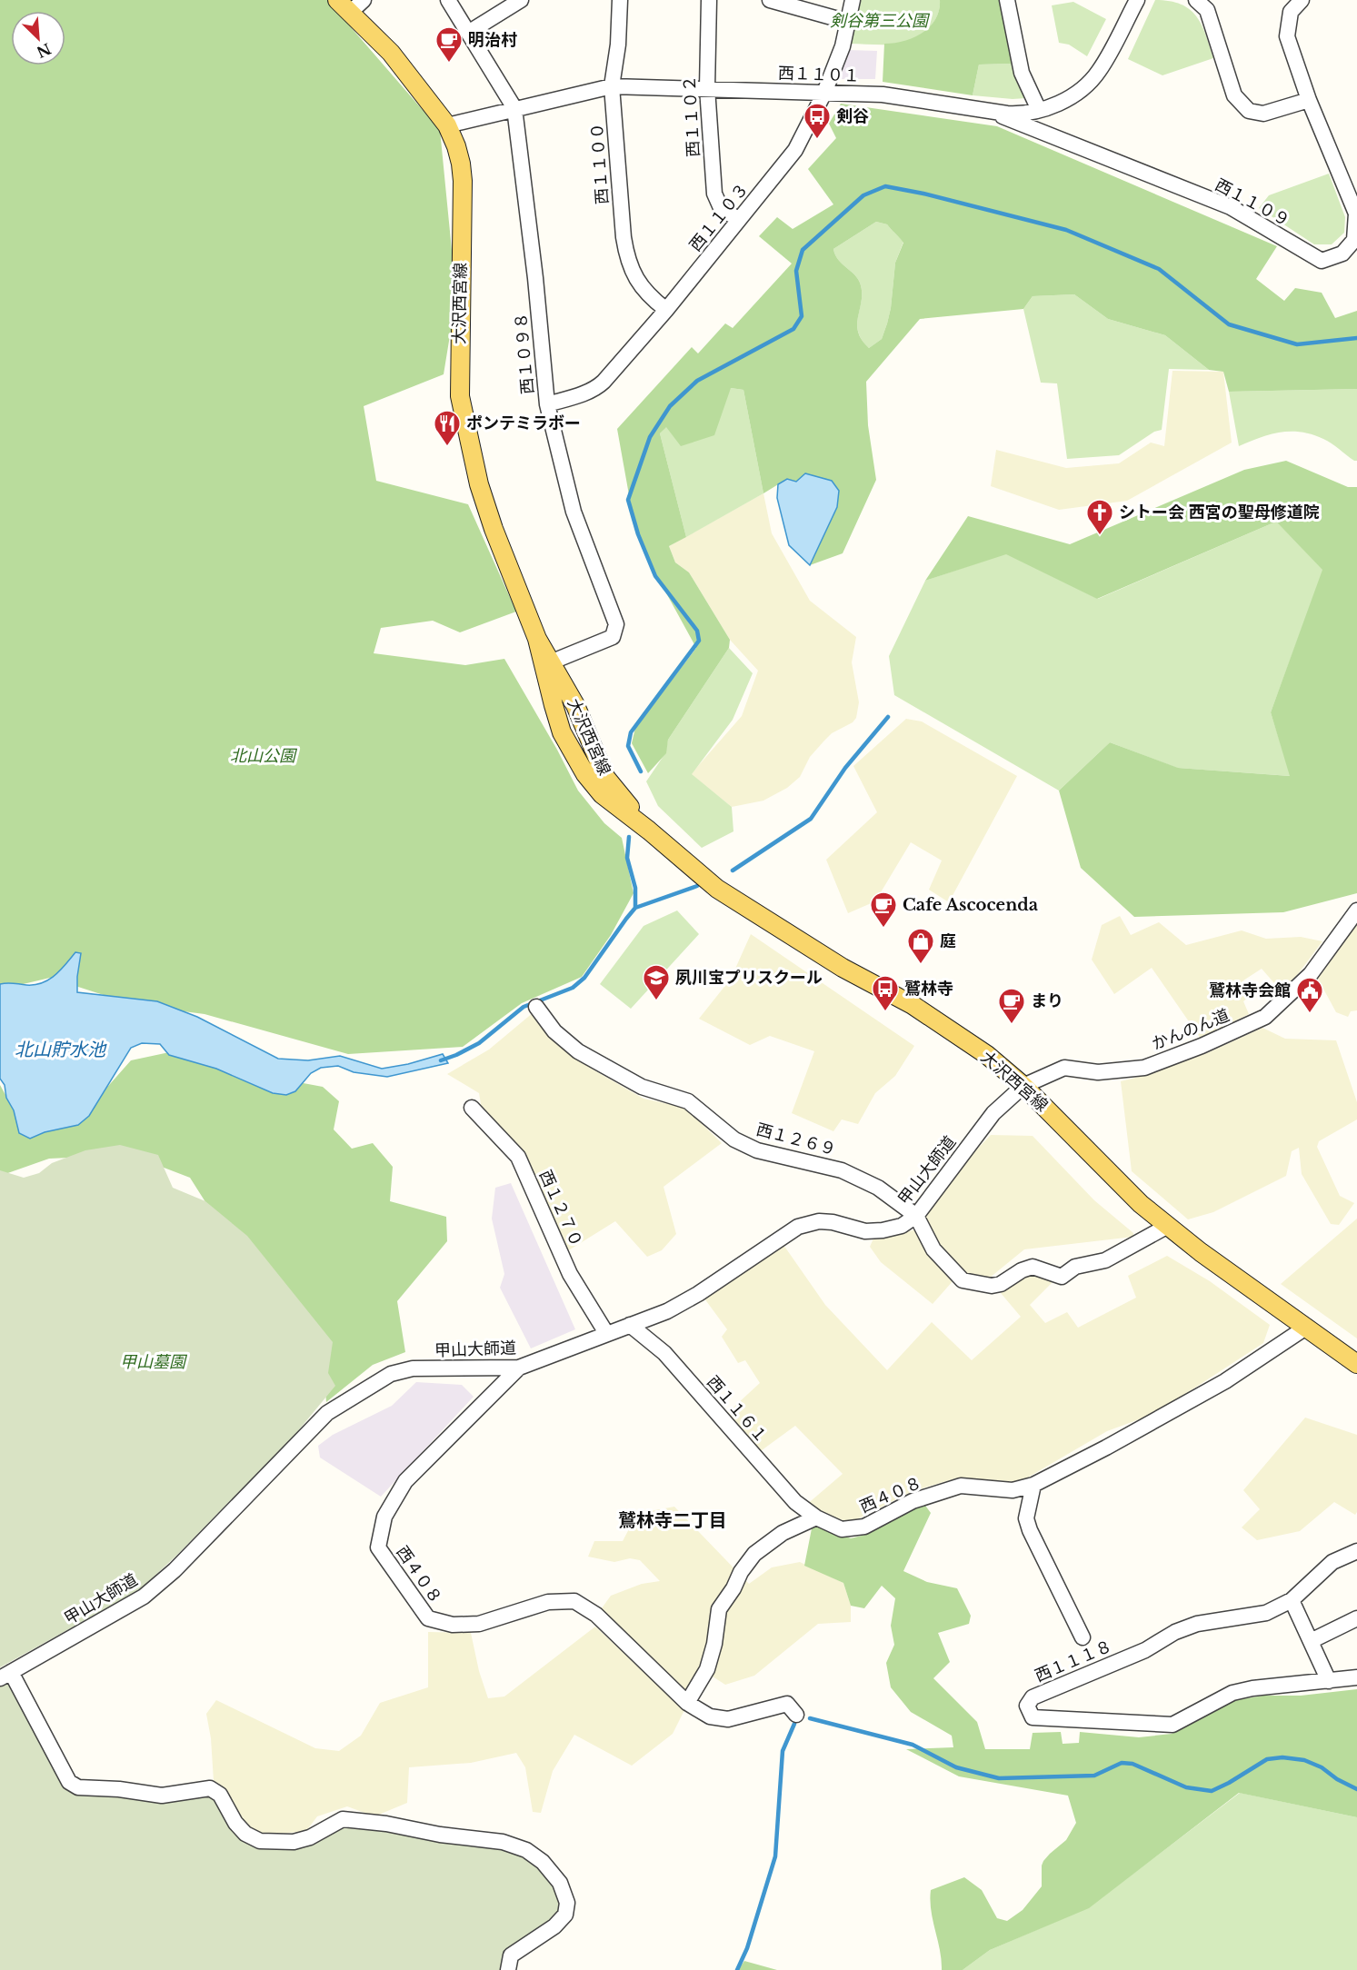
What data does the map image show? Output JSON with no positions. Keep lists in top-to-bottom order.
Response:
{
  "streets": {
    "main road": ["大沢西宮線"],
    "street": [
      "西１１０１",
      "西１１０２",
      "西１１００",
      "西１１０９",
      "西１１０３",
      "西１０９８",
      "かんのん道",
      "西１２６９",
      "甲山大師道",
      "西１２７０",
      "西１１６１",
      "西４０８",
      "西１１１８"
    ]
  },
  "crossings": [
    ["西１１０１", "西１１０２"],
    ["西１１０１", "西１１００"],
    ["西１１０１", "西１１０９"],
    ["西１１０１", "西１１０３"],
    ["西１１０１", "大沢西宮線"],
    ["西１１０１", "西１０９８"],
    ["西１１０２", "西１１０３"],
    ["西１１００", "西１１０３"],
    ["西１１０３", "西１０９８"],
    ["大沢西宮線", "西１０９８"],
    ["大沢西宮線", "かんのん道"],
    ["大沢西宮線", "甲山大師道"],
    ["大沢西宮線", "西４０８"],
    ["かんのん道", "甲山大師道"],
    ["西１２６９", "甲山大師道"],
    ["甲山大師道", "西１２７０"],
    ["甲山大師道", "西１１６１"],
    ["甲山大師道", "西４０８"],
    ["西１１６１", "西４０８"]
  ],
  "districts": ["鷲林寺二丁目"],
  "water": ["北山貯水池"],
  "parks": ["剣谷第三公園", "北山公園", "甲山墓園"],
  "places": {
    "cafe": ["明治村", "Cafe Ascocenda", "まり"],
    "bus stop": ["剣谷", "鷲林寺"],
    "restaurant": ["ポンテミラボー"],
    "church": ["シトー会 西宮の聖母修道院"],
    "shop": ["庭"],
    "school or university": ["夙川宝プリスクール"],
    "public building": ["鷲林寺会館"]
  },
  "north": "bottom right"
}
